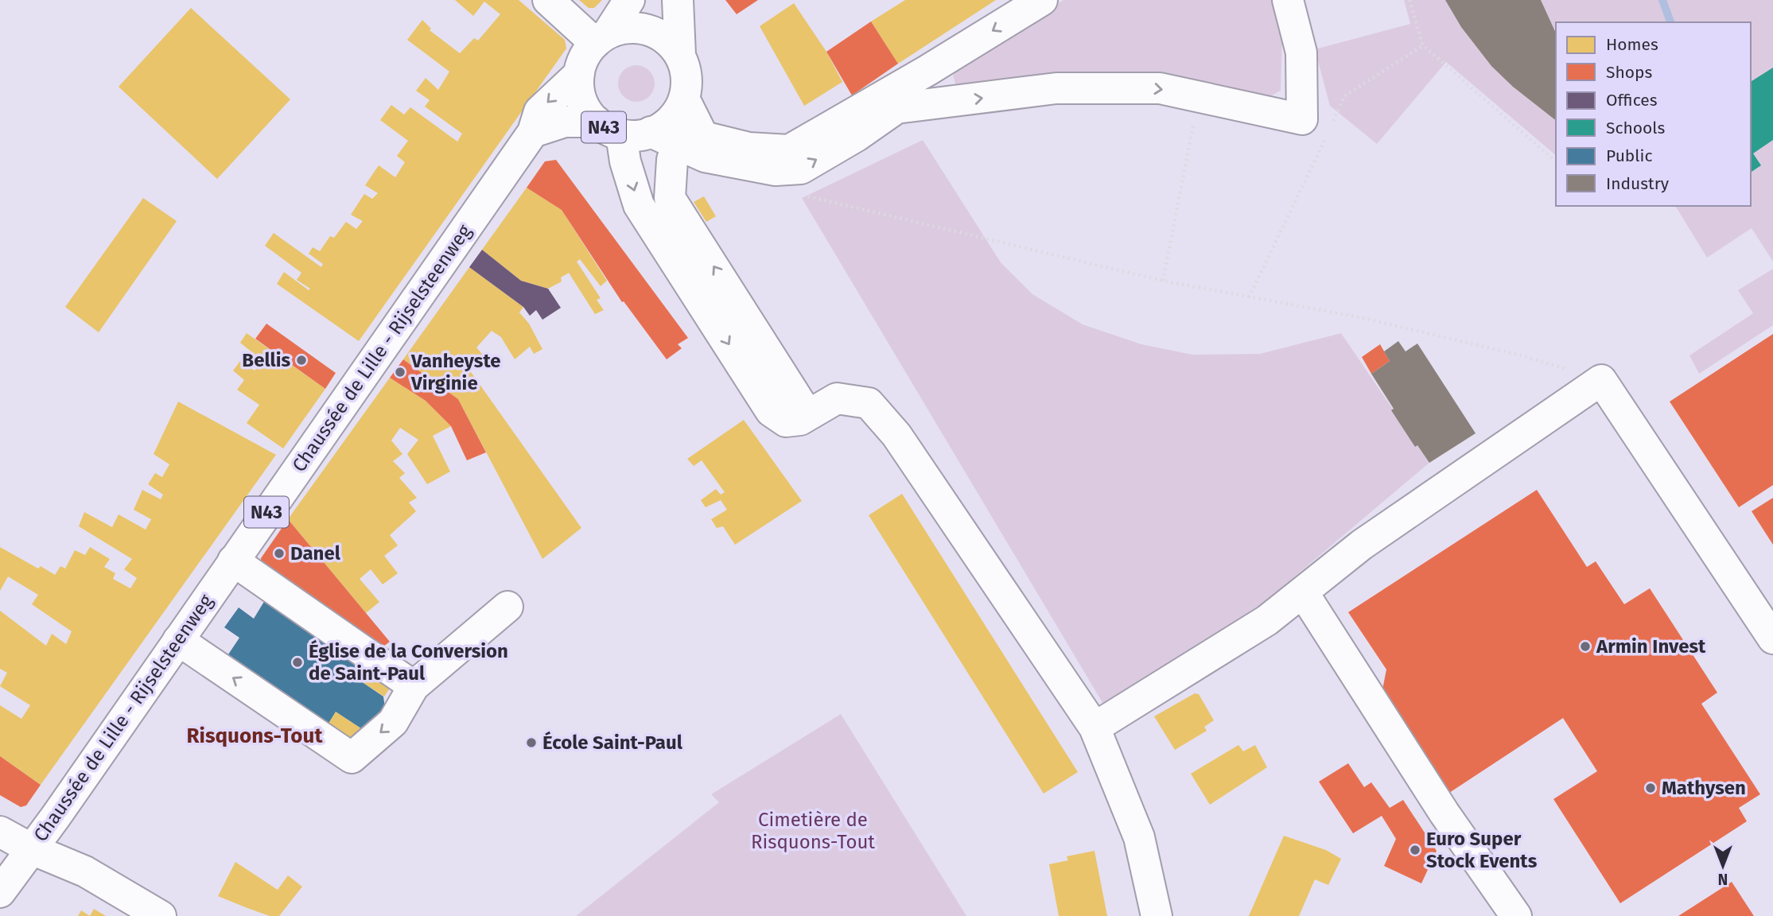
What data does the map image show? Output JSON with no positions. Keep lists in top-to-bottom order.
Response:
{
  "streets": {
    "street": ["N43", "Chaussée de Lille - Rijselsteenweg"]
  },
  "crossings": [
    ["N43", "Chaussée de Lille - Rijselsteenweg"]
  ],
  "districts": ["Risquons-Tout"],
  "parks": ["Cimetière de Risquons-Tout"],
  "places": [
    "Bellis",
    "Vanheyste Virginie",
    "Danel",
    "Armin Invest",
    "Église de la Conversion de Saint-Paul",
    "École Saint-Paul",
    "Mathysen",
    "Euro Super Stock Events"
  ],
  "legend": [
    "Homes",
    "Shops",
    "Offices",
    "Schools",
    "Public",
    "Industry"
  ],
  "north": "bottom"
}
